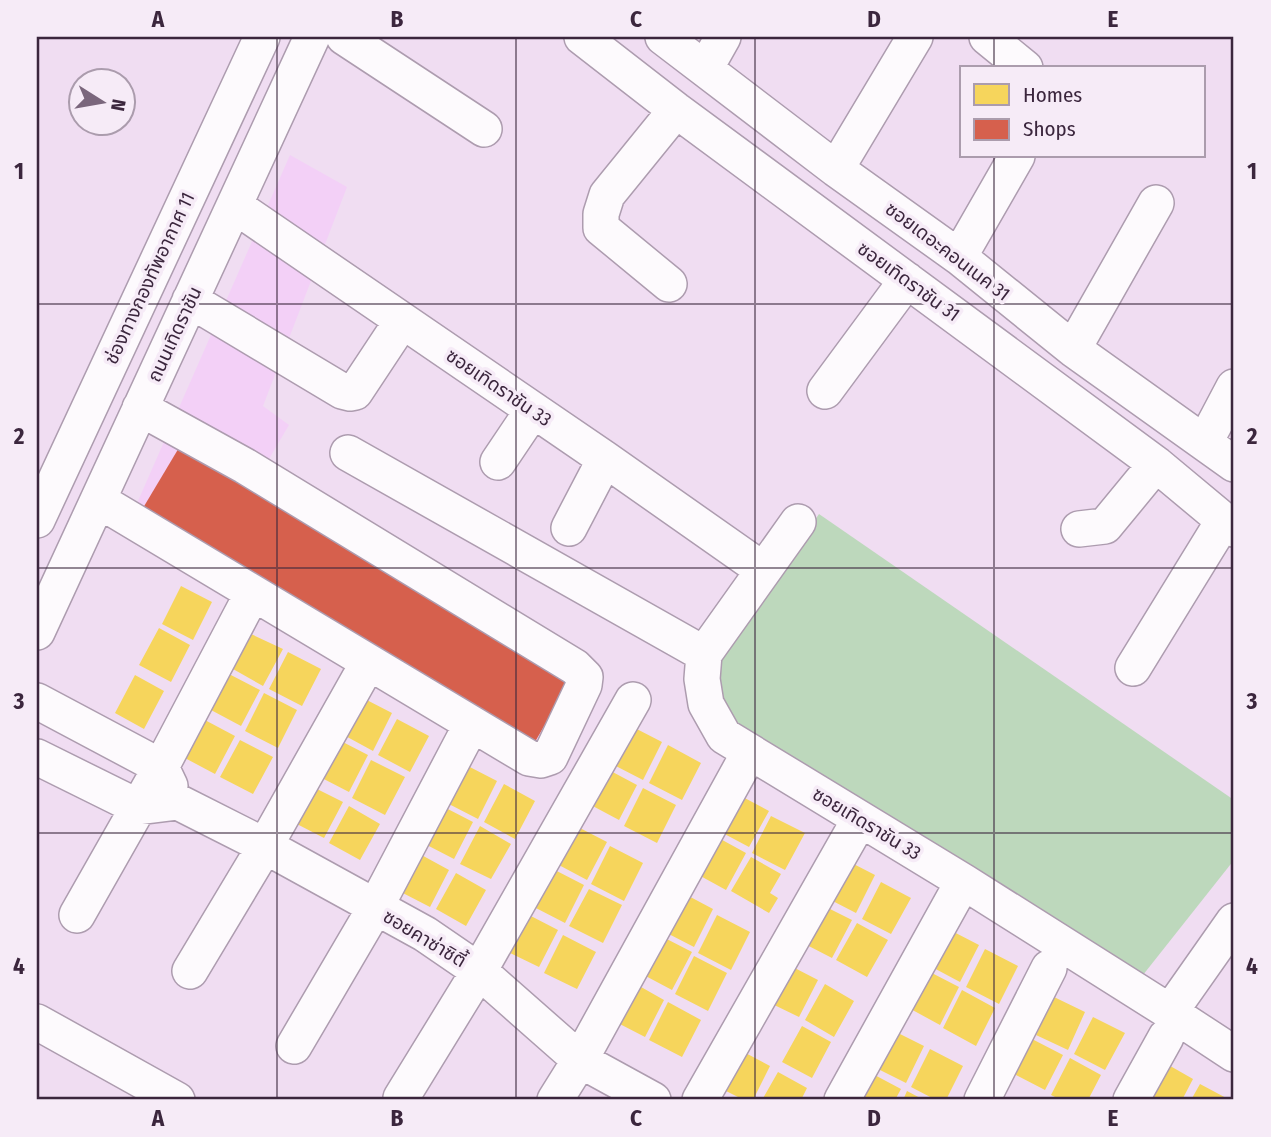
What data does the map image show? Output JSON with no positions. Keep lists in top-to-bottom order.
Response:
{
  "streets": {
    "street": [
      "ซอยเดอะคอนเนค 31",
      "ช่องทางกองทัพอากาศ 11",
      "ซอยเทิดราชัน 31",
      "ถนนเทิดราชัน",
      "ซอยเทิดราชัน 33",
      "ซอยคาซ่าซิตี้"
    ]
  },
  "crossings": [
    ["ถนนเทิดราชัน", "ซอยเทิดราชัน 33"]
  ],
  "legend": ["Homes", "Shops"],
  "north": "right",
  "grid": {
    "columns": [
      "A",
      "B",
      "C",
      "D",
      "E"
    ],
    "rows": [
      "1",
      "2",
      "3",
      "4"
    ]
  }
}
